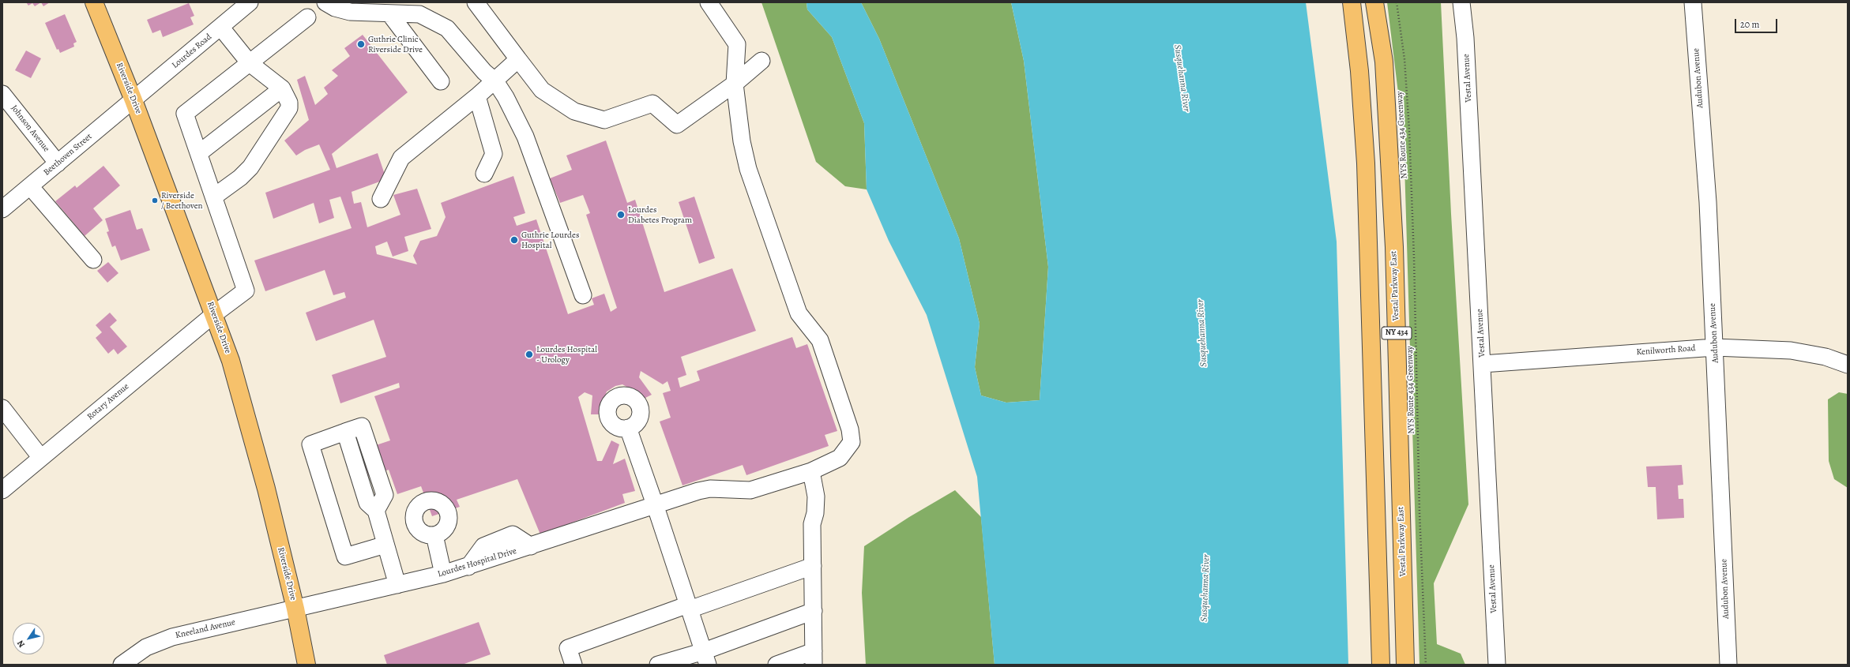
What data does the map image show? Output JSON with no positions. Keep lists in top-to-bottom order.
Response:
{
  "streets": {
    "main road": ["Riverside Drive", "Vestal Parkway East", "NY 434"],
    "street": [
      "Lourdes Road",
      "Vestal Avenue",
      "Audubon Avenue",
      "Johnson Avenue",
      "Beethoven Street",
      "Kenilworth Road",
      "Rotary Avenue",
      "Lourdes Hospital Drive",
      "Kneeland Avenue"
    ],
    "path": ["NYS Route 434 Greenway"]
  },
  "crossings": [
    ["Lourdes Road", "Riverside Drive"],
    ["Lourdes Road", "Beethoven Street"],
    ["Vestal Avenue", "Kenilworth Road"],
    ["Audubon Avenue", "Kenilworth Road"],
    ["Riverside Drive", "Beethoven Street"],
    ["Riverside Drive", "Rotary Avenue"],
    ["Riverside Drive", "Lourdes Hospital Drive"],
    ["Riverside Drive", "Kneeland Avenue"],
    ["Johnson Avenue", "Beethoven Street"],
    ["Lourdes Hospital Drive", "Kneeland Avenue"]
  ],
  "water": ["Susquehanna River"],
  "places": [
    "Guthrie Clinic Riverside Drive",
    "Riverside / Beethoven",
    "Lourdes Diabetes Program",
    "Guthrie Lourdes Hospital",
    "Lourdes Hospital - Urology"
  ],
  "scale_bar": "20 m",
  "north": "bottom left"
}
